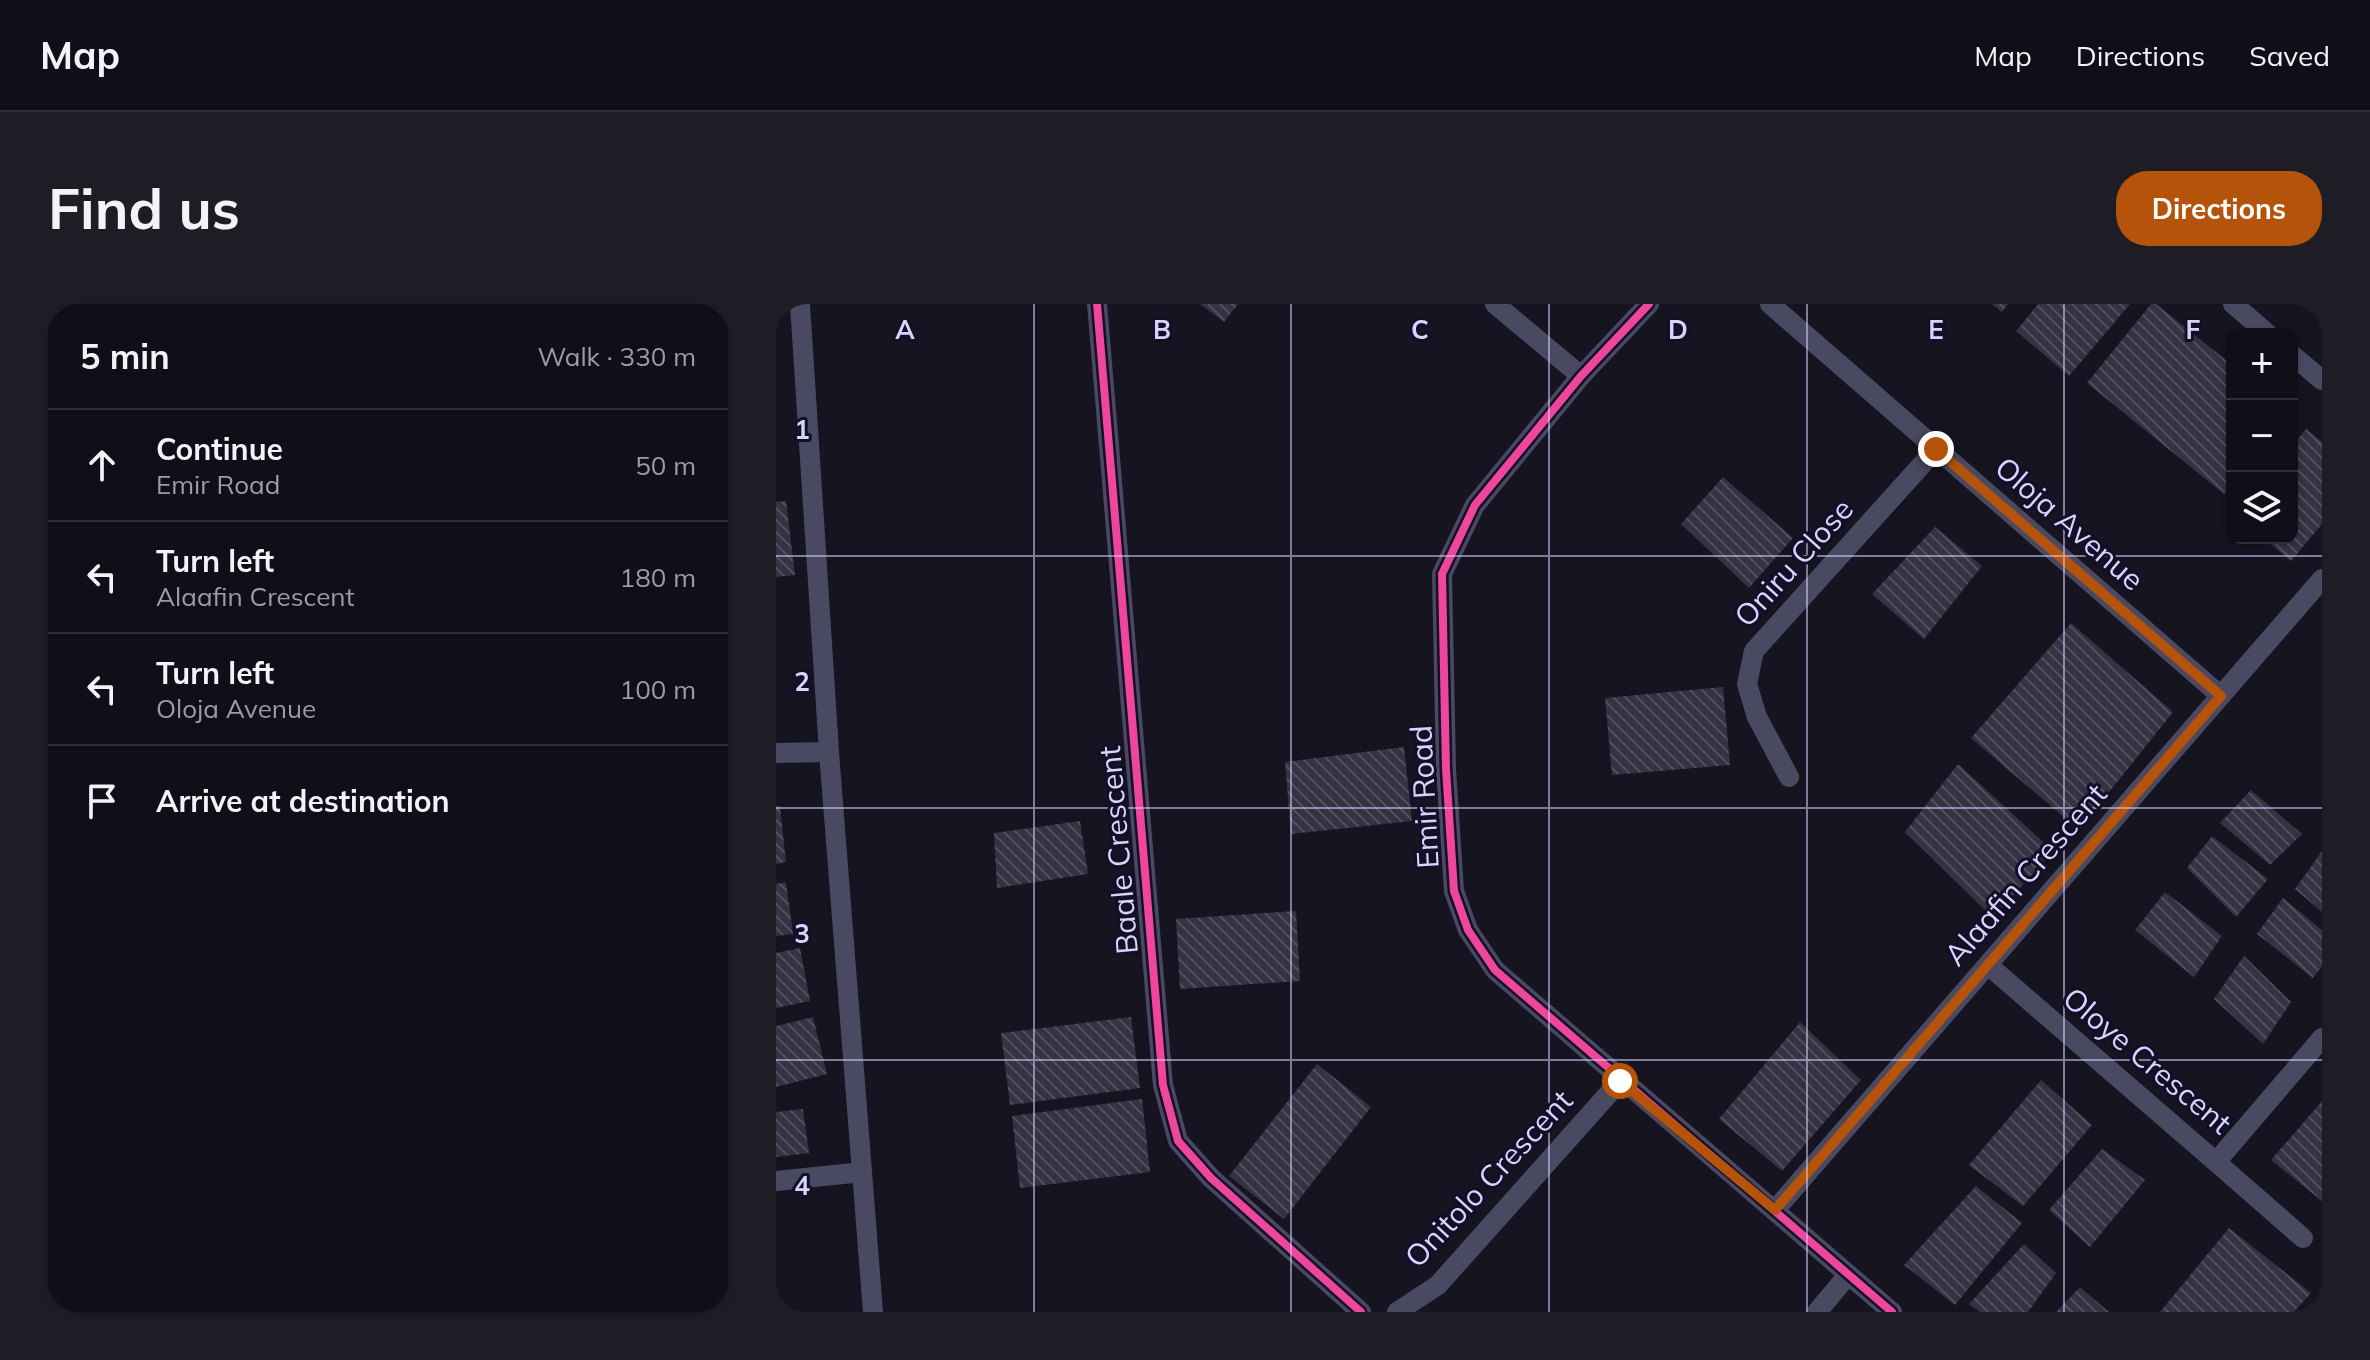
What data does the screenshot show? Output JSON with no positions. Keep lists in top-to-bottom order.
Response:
{
  "streets": {
    "street": [
      "Oloja Avenue",
      "Oniru Close",
      "Emir Road",
      "Baale Crescent",
      "Alaafin Crescent",
      "Oloye Crescent",
      "Onitolo Crescent"
    ]
  },
  "crossings": [
    ["Oloja Avenue", "Oniru Close"],
    ["Oloja Avenue", "Alaafin Crescent"],
    ["Emir Road", "Alaafin Crescent"],
    ["Emir Road", "Onitolo Crescent"],
    ["Alaafin Crescent", "Oloye Crescent"]
  ],
  "page": {
    "header": "Map",
    "nav": ["Map", "Directions", "Saved"],
    "buttons": "Directions",
    "title": "Find us",
    "heading": ["5 min", "Walk · 330 m"],
    "map_buttons": ["+", "−"],
    "list": [
      ["Continue", "Emir Road", "50 m"],
      ["Turn left", "Alaafin Crescent", "180 m"],
      ["Turn left", "Oloja Avenue", "100 m"],
      "Arrive at destination"
    ]
  },
  "grid": {
    "columns": [
      "A",
      "B",
      "C",
      "D",
      "E",
      "F"
    ],
    "rows": [
      "1",
      "2",
      "3",
      "4"
    ]
  }
}
